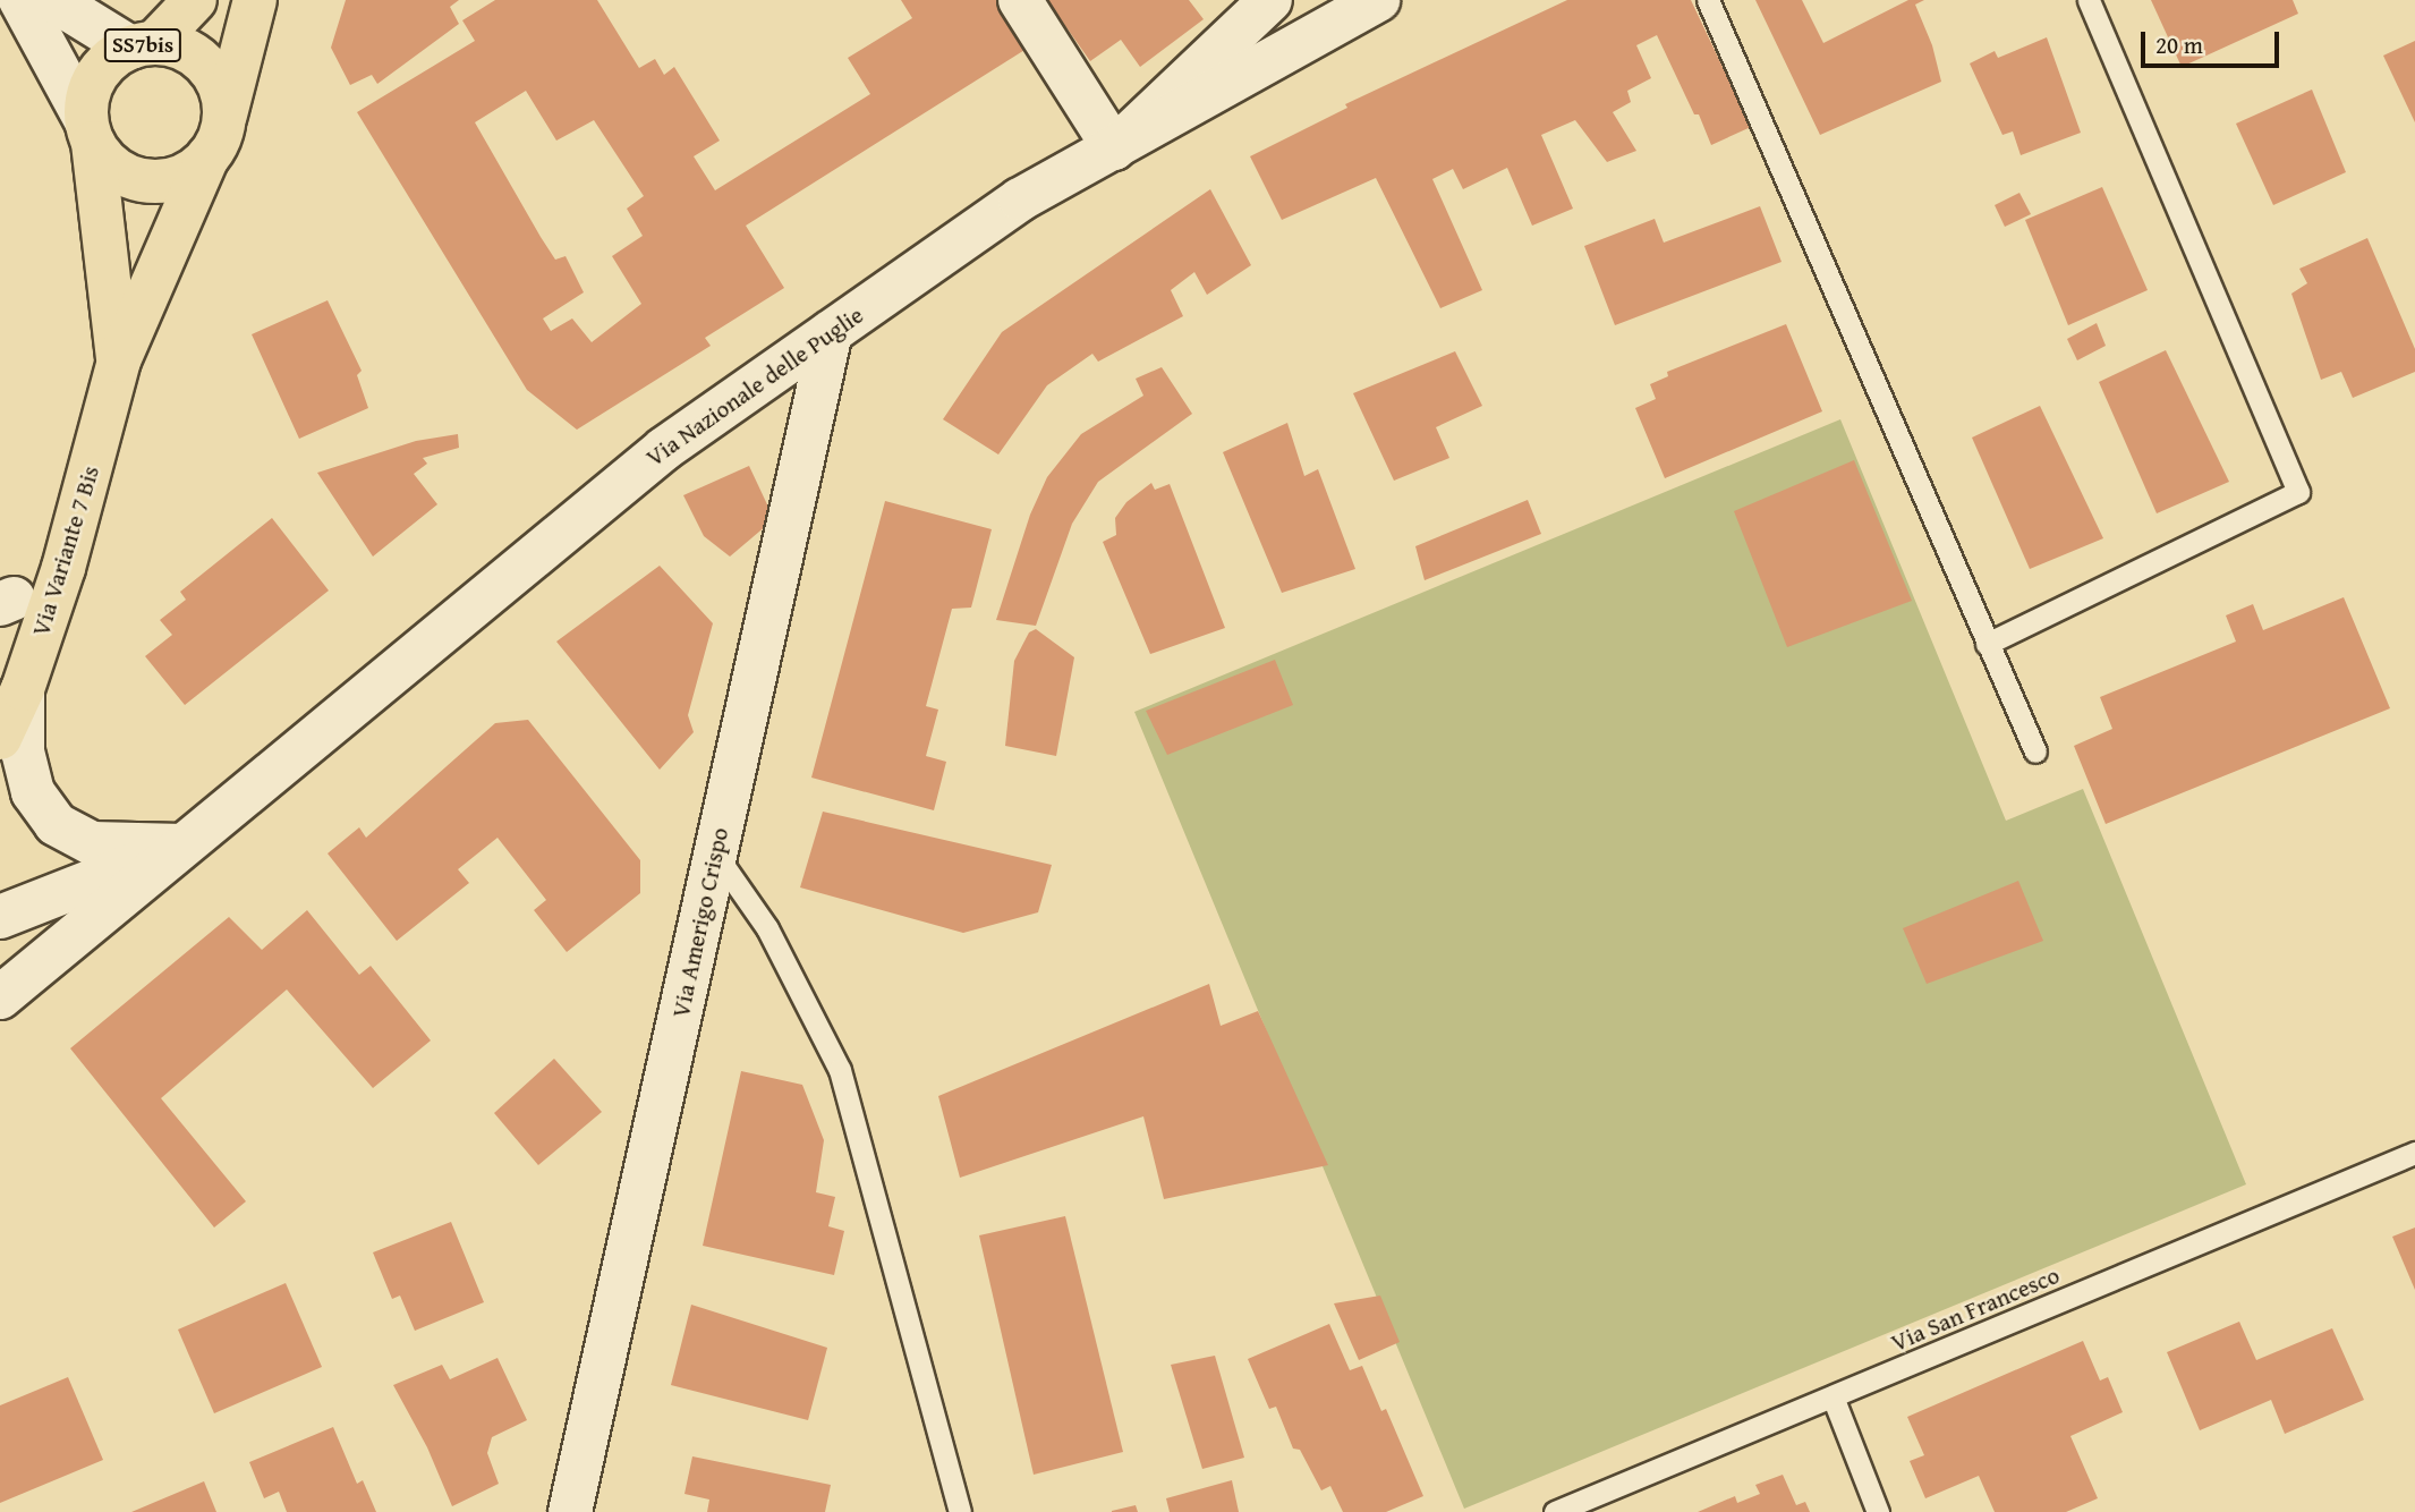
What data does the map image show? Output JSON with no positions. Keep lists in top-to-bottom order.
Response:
{
  "streets": {
    "main road": [
      "SS7bis",
      "Via Nazionale delle Puglie",
      "Via Variante 7 Bis",
      "Via Amerigo Crispo"
    ],
    "lane": ["Via San Francesco"]
  },
  "crossings": [
    ["SS7bis", "Via Variante 7 Bis"],
    ["Via Nazionale delle Puglie", "Via Amerigo Crispo"]
  ],
  "scale_bar": "20 m"
}
